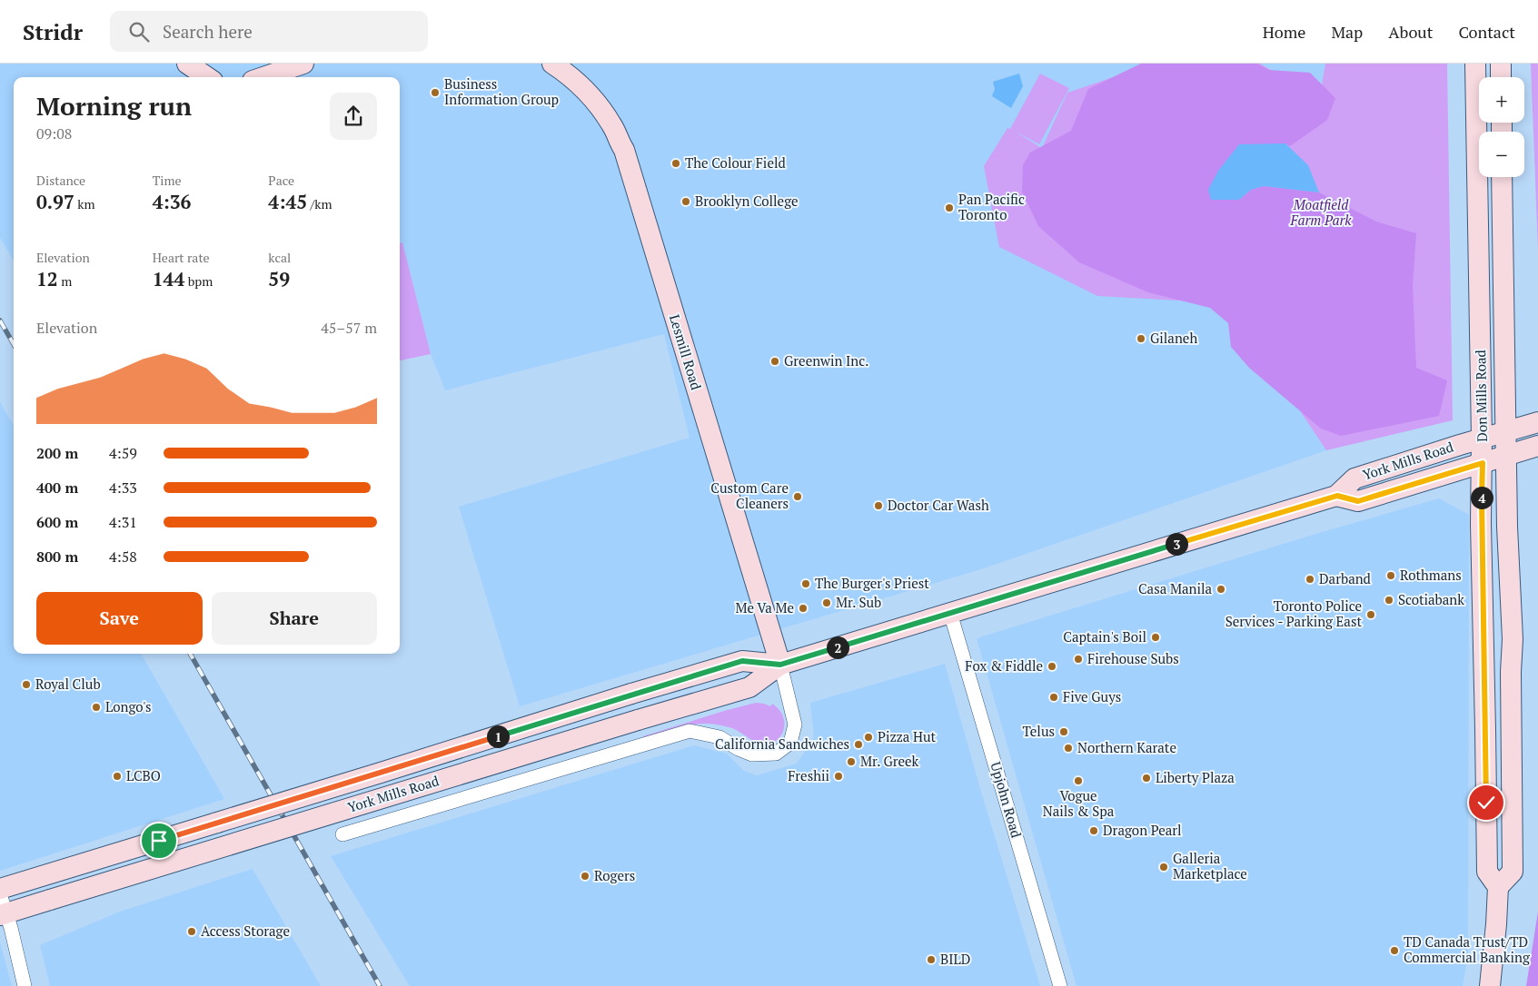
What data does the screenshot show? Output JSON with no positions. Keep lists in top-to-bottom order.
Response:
{
  "streets": {
    "main road": ["Lesmill Road", "Don Mills Road", "York Mills Road"],
    "street": ["Upjohn Road"]
  },
  "crossings": [
    ["Lesmill Road", "York Mills Road"],
    ["Don Mills Road", "York Mills Road"],
    ["York Mills Road", "Upjohn Road"]
  ],
  "parks": ["Moatfield Farm Park"],
  "places": [
    "Business Information Group",
    "The Colour Field",
    "Brooklyn College",
    "Pan Pacific Toronto",
    "Gilaneh",
    "Greenwin Inc.",
    "Custom Care Cleaners",
    "Doctor Car Wash",
    "Rothmans",
    "Darband",
    "The Burger's Priest",
    "Casa Manila",
    "Scotiabank",
    "Mr. Sub",
    "Me Va Me",
    "Toronto Police Services - Parking East",
    "Captain's Boil",
    "Firehouse Subs",
    "Fox & Fiddle",
    "Royal Club",
    "Five Guys",
    "Longo's",
    "Telus",
    "Pizza Hut",
    "California Sandwiches",
    "Northern Karate",
    "Mr. Greek",
    "LCBO",
    "Freshii",
    "Liberty Plaza",
    "Vogue Nails & Spa",
    "Dragon Pearl",
    "Galleria Marketplace",
    "Rogers",
    "Access Storage",
    "TD Canada Trust/TD Commercial Banking",
    "BILD"
  ],
  "page": {
    "header": "Stridr",
    "search": "Search here",
    "nav": [
      "Home",
      "Map",
      "About",
      "Contact"
    ],
    "map_buttons": ["+", "−"],
    "heading": ["Morning run", "09:08"],
    "stats": [
      ["Distance", "0.97 km"],
      ["Time", "4:36"],
      ["Pace", "4:45 /km"],
      ["Elevation", "12 m"],
      ["Heart rate", "144 bpm"],
      ["kcal", "59"]
    ],
    "chart": ["Elevation", "45–57 m"],
    "list": [
      {
        "name": "200 m",
        "note": "4:59"
      },
      {
        "name": "400 m",
        "note": "4:33"
      },
      {
        "name": "600 m",
        "note": "4:31"
      },
      {
        "name": "800 m",
        "note": "4:58"
      }
    ],
    "pins": [
      "4",
      "3",
      "2",
      "1"
    ],
    "buttons": ["Save", "Share"]
  }
}
